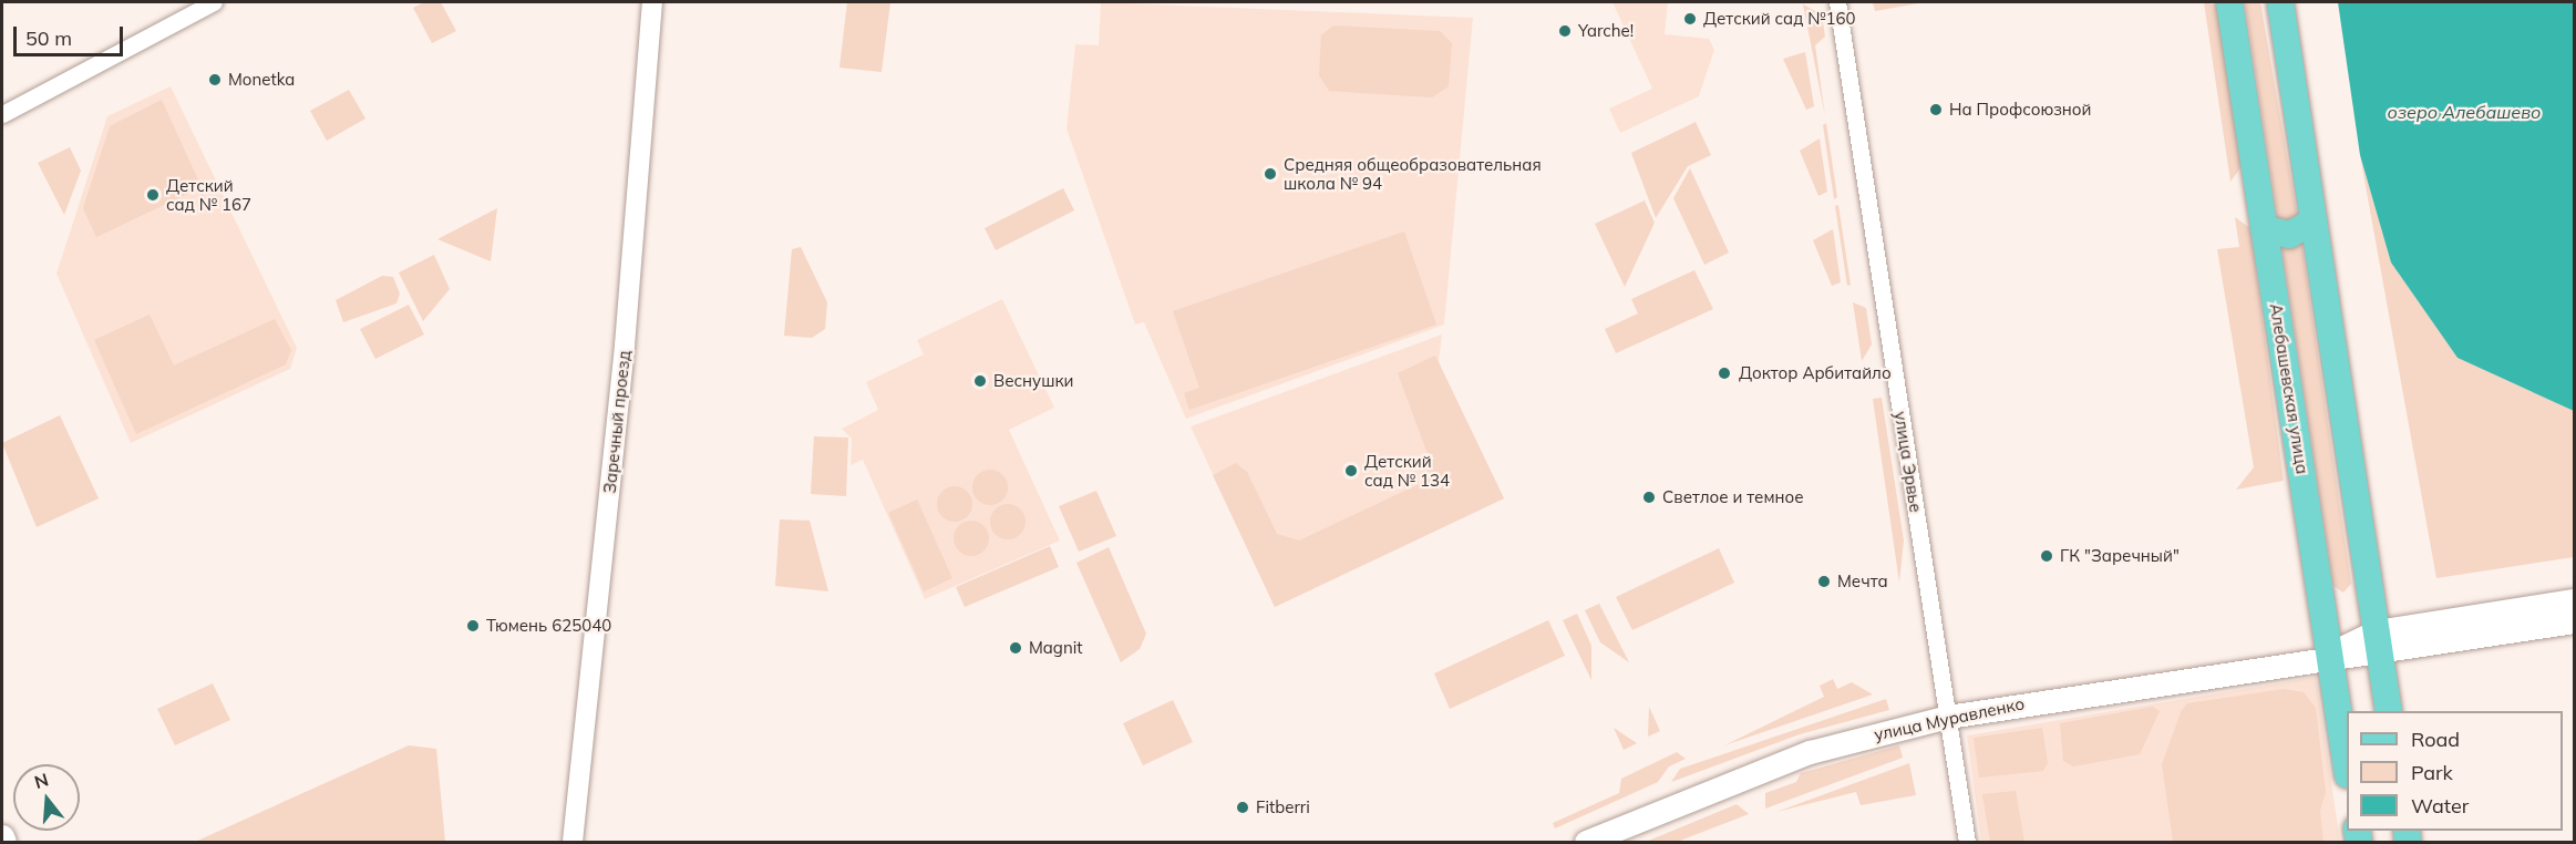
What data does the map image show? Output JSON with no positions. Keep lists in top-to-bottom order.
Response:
{
  "streets": {
    "main road": ["Алебашевская улица", "улица Муравленко"],
    "street": ["Заречный проезд", "улица Эрвье"]
  },
  "crossings": [
    ["Алебашевская улица", "улица Муравленко"],
    ["улица Эрвье", "улица Муравленко"]
  ],
  "water": ["озеро Алебашево"],
  "places": [
    "Детский сад №160",
    "Yarche!",
    "Monetka",
    "На Профсоюзной",
    "Средняя общеобразовательная школа № 94",
    "Детский сад № 167",
    "Доктор Арбитайло",
    "Веснушки",
    "Детский сад № 134",
    "Светлое и темное",
    "ГК \"Заречный\"",
    "Мечта",
    "Тюмень 625040",
    "Magnit",
    "Fitberri"
  ],
  "legend": ["Road", "Park", "Water"],
  "scale_bar": "50 m",
  "north": "top"
}
